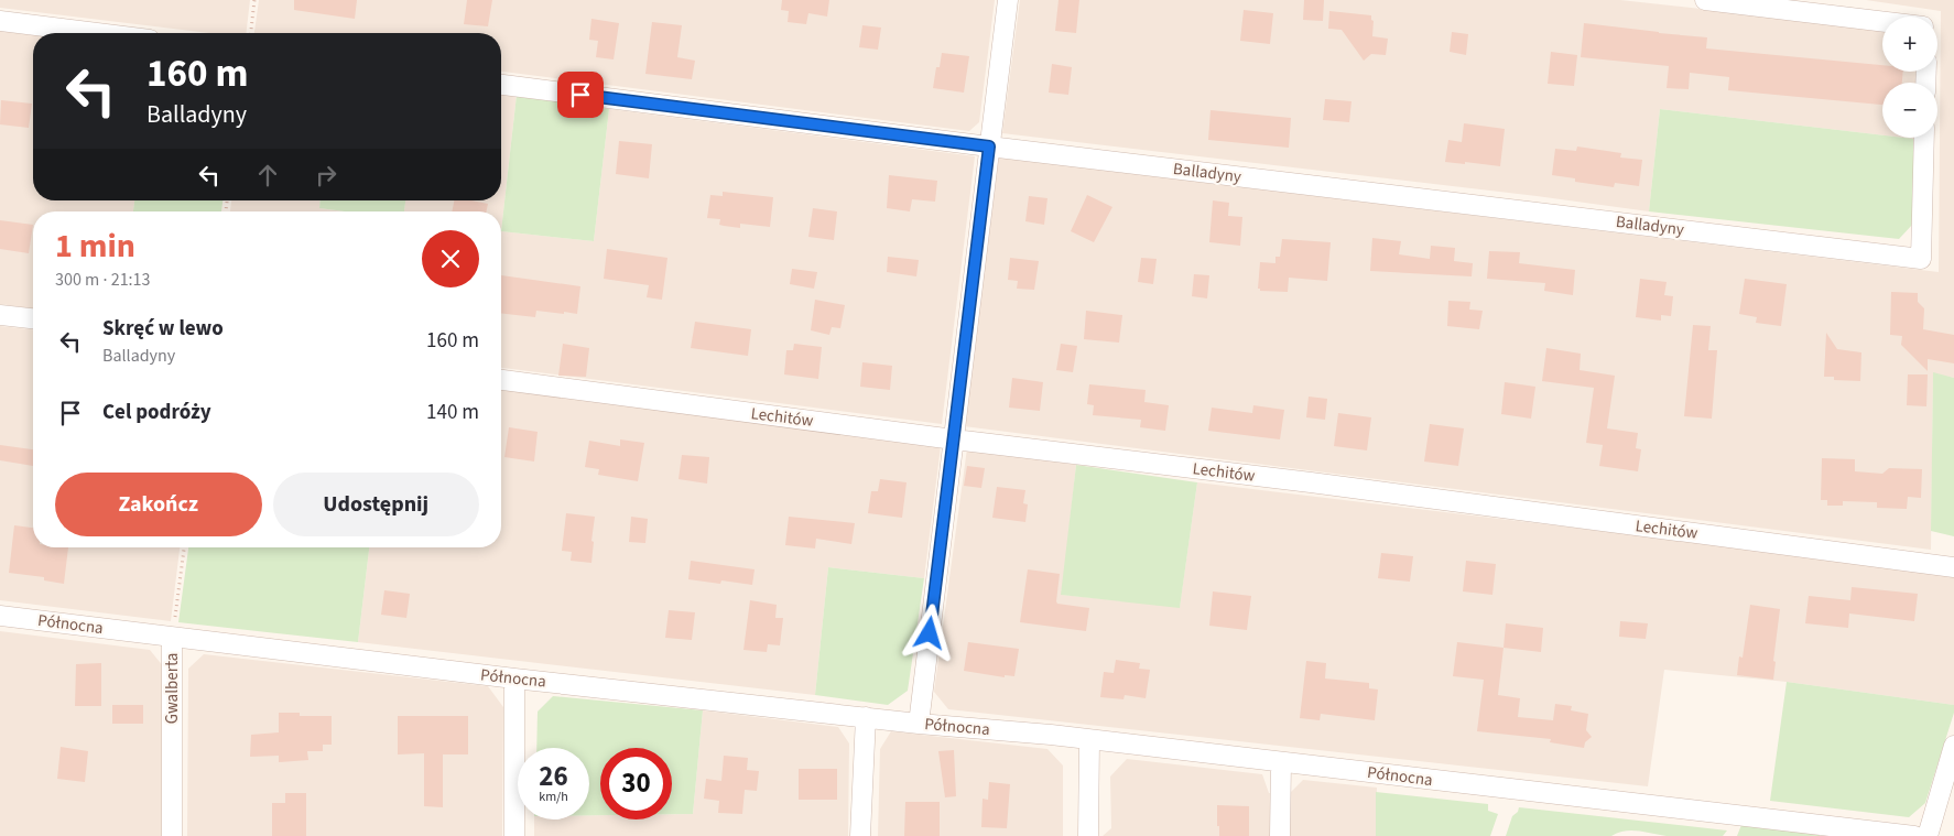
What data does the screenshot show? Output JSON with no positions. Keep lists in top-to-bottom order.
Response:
{
  "streets": {
    "street": [
      "Balladyny",
      "Lechitów",
      "Północna",
      "Gwalberta"
    ]
  },
  "crossings": [
    ["Północna", "Gwalberta"]
  ],
  "page": {
    "map_buttons": ["+", "−"],
    "turn": ["160 m", "Balladyny"],
    "heading": ["1 min", "300 m · 21:13"],
    "list": [
      {
        "name": "Skręć w lewo",
        "note": "Balladyny",
        "value": "160 m"
      },
      {
        "name": "Cel podróży",
        "value": "140 m"
      }
    ],
    "buttons": ["Zakończ", "Udostępnij"],
    "speed": "26 km/h",
    "limit": "30"
  }
}
